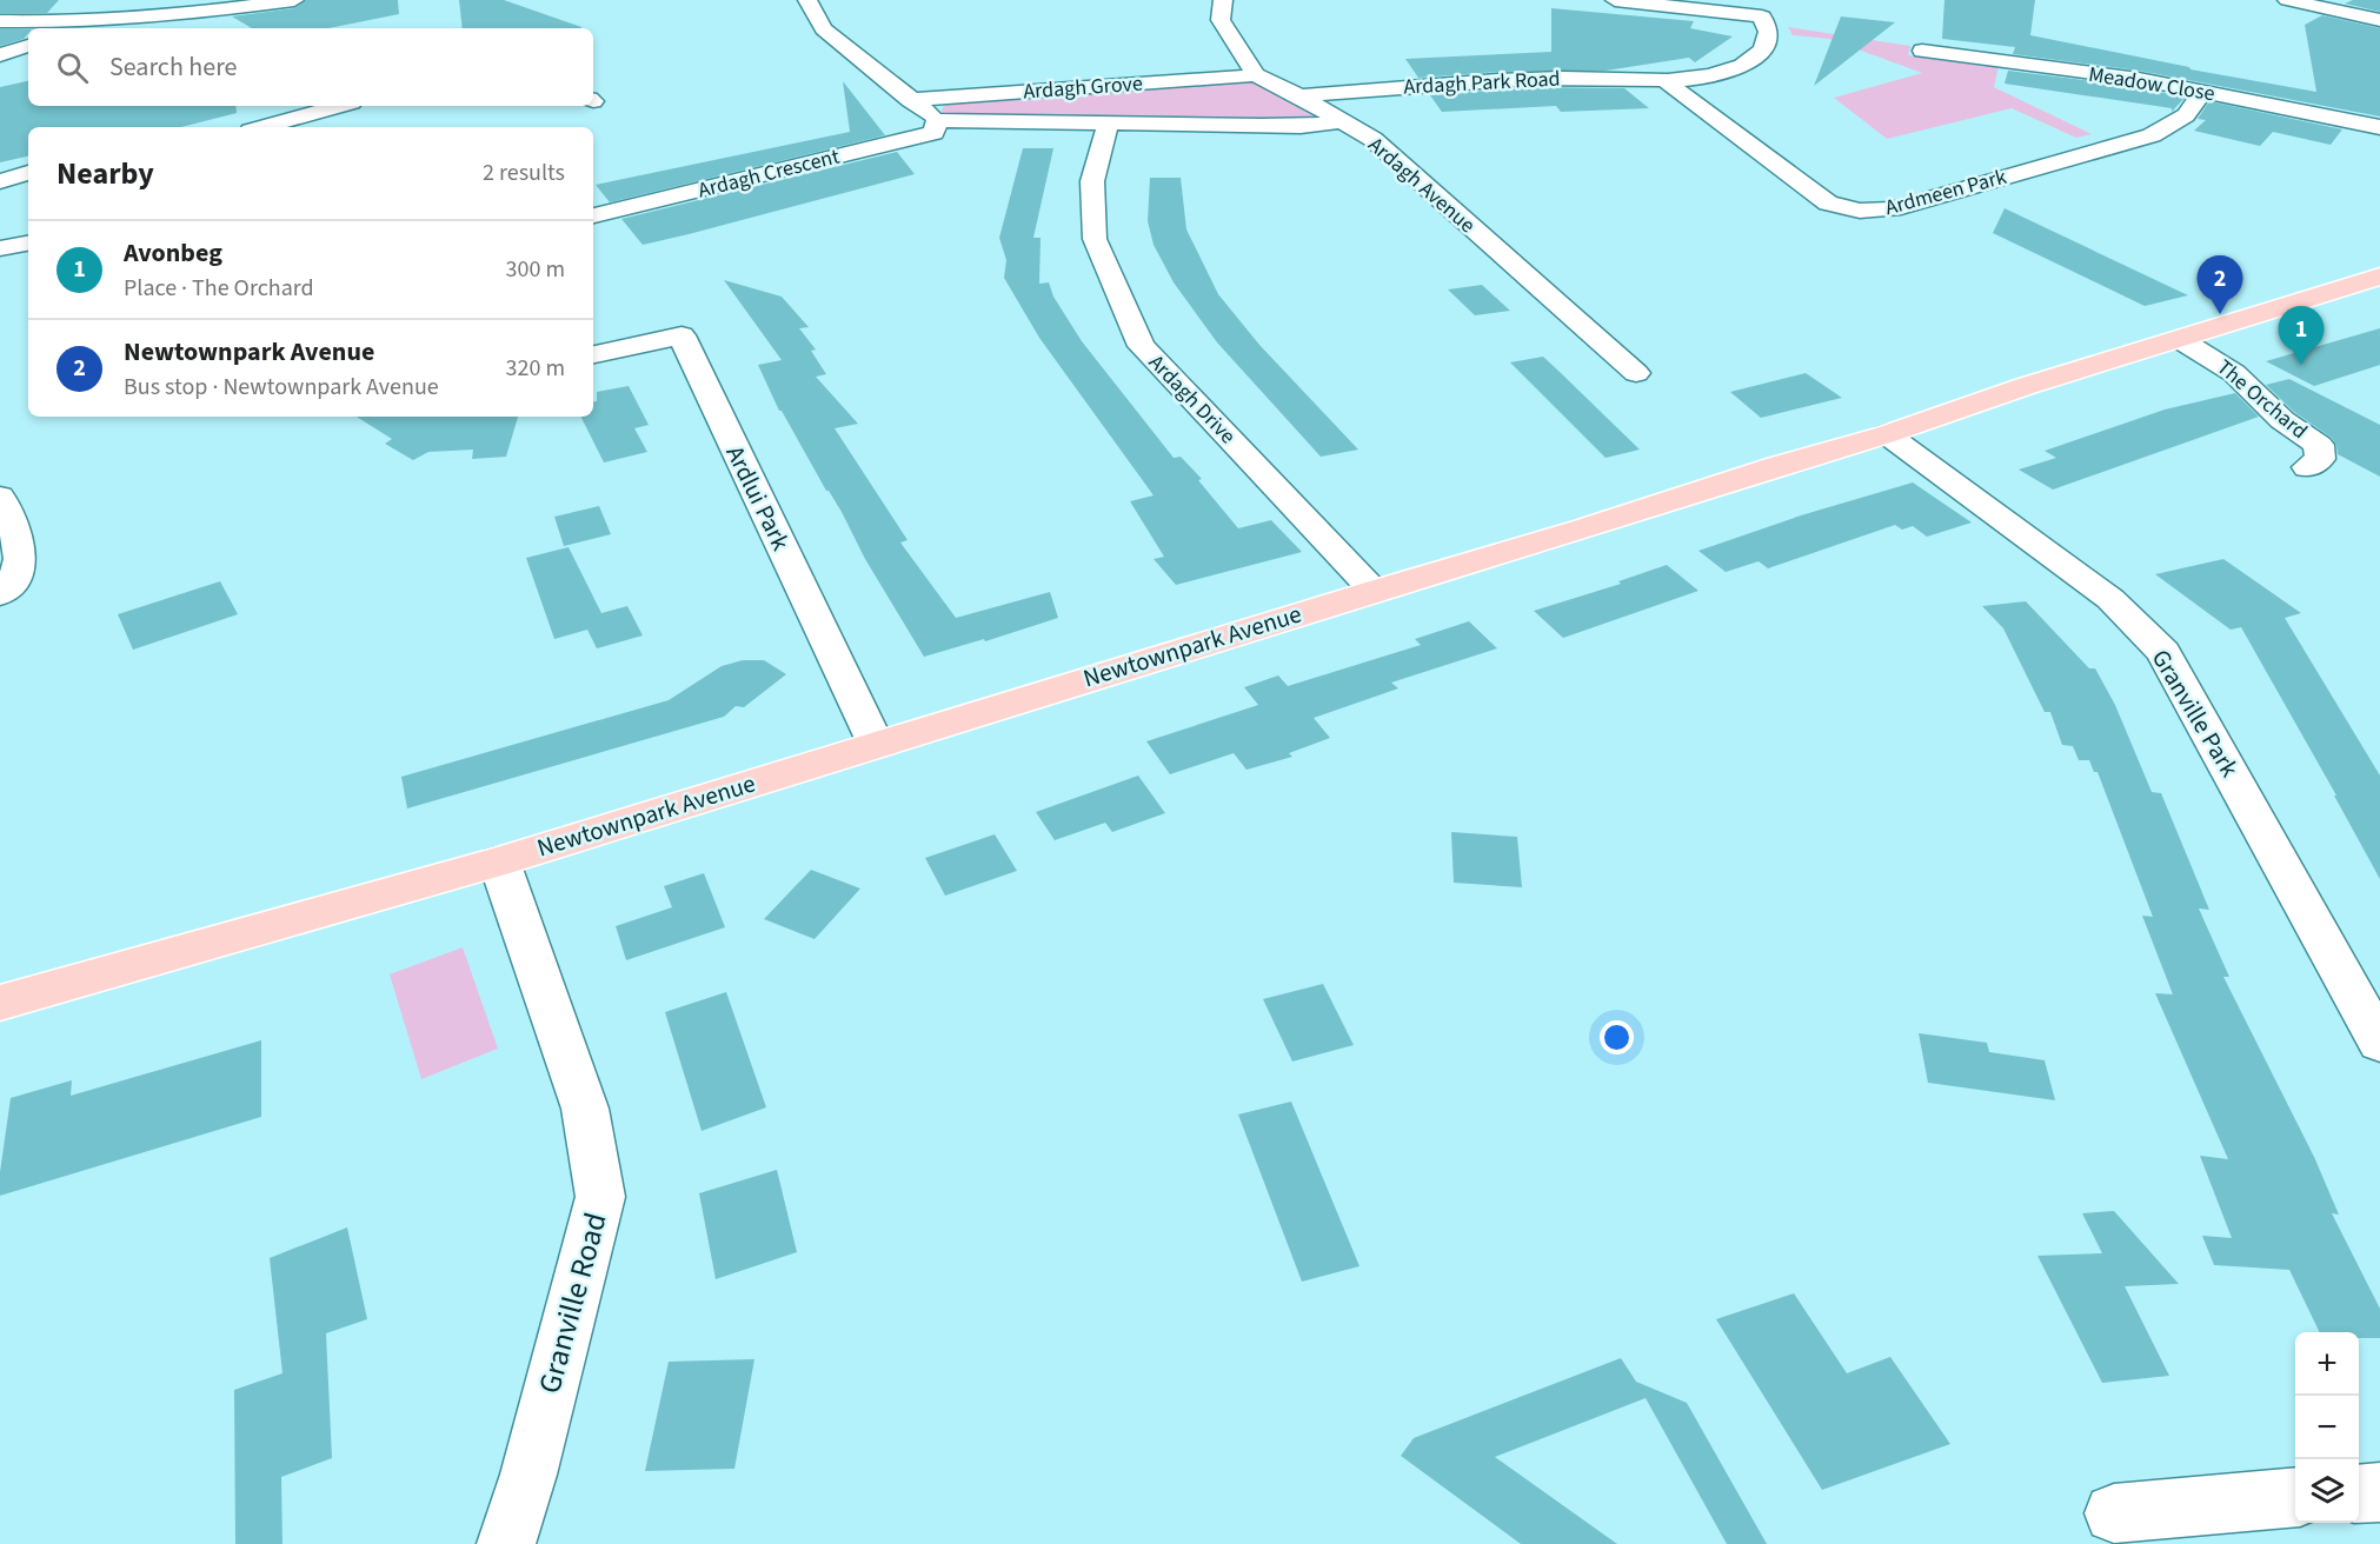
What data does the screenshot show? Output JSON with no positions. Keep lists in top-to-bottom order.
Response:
{
  "streets": {
    "main road": ["Newtownpark Avenue"],
    "street": [
      "Ardagh Park Road",
      "Meadow Close",
      "Ardagh Grove",
      "Ardagh Crescent",
      "Ardagh Avenue",
      "Ardmeen Park",
      "Ardagh Drive",
      "The Orchard",
      "Ardlui Park",
      "Granville Park",
      "Granville Road"
    ]
  },
  "crossings": [
    ["Ardagh Park Road", "Ardagh Avenue"],
    ["Ardagh Park Road", "Ardmeen Park"],
    ["Meadow Close", "Ardmeen Park"],
    ["Ardagh Grove", "Ardagh Avenue"],
    ["Ardagh Drive", "Newtownpark Avenue"],
    ["The Orchard", "Newtownpark Avenue"],
    ["Ardlui Park", "Newtownpark Avenue"],
    ["Newtownpark Avenue", "Granville Park"],
    ["Newtownpark Avenue", "Granville Road"]
  ],
  "page": {
    "search": "Search here",
    "heading": ["Nearby", "2 results"],
    "list": [
      {
        "mark": "1",
        "name": "Avonbeg",
        "note": "Place · The Orchard",
        "value": "300 m"
      },
      {
        "mark": "2",
        "name": "Newtownpark Avenue",
        "note": "Bus stop · Newtownpark Avenue",
        "value": "320 m"
      }
    ],
    "pins": ["2", "1"],
    "map_buttons": ["+", "−"]
  }
}
